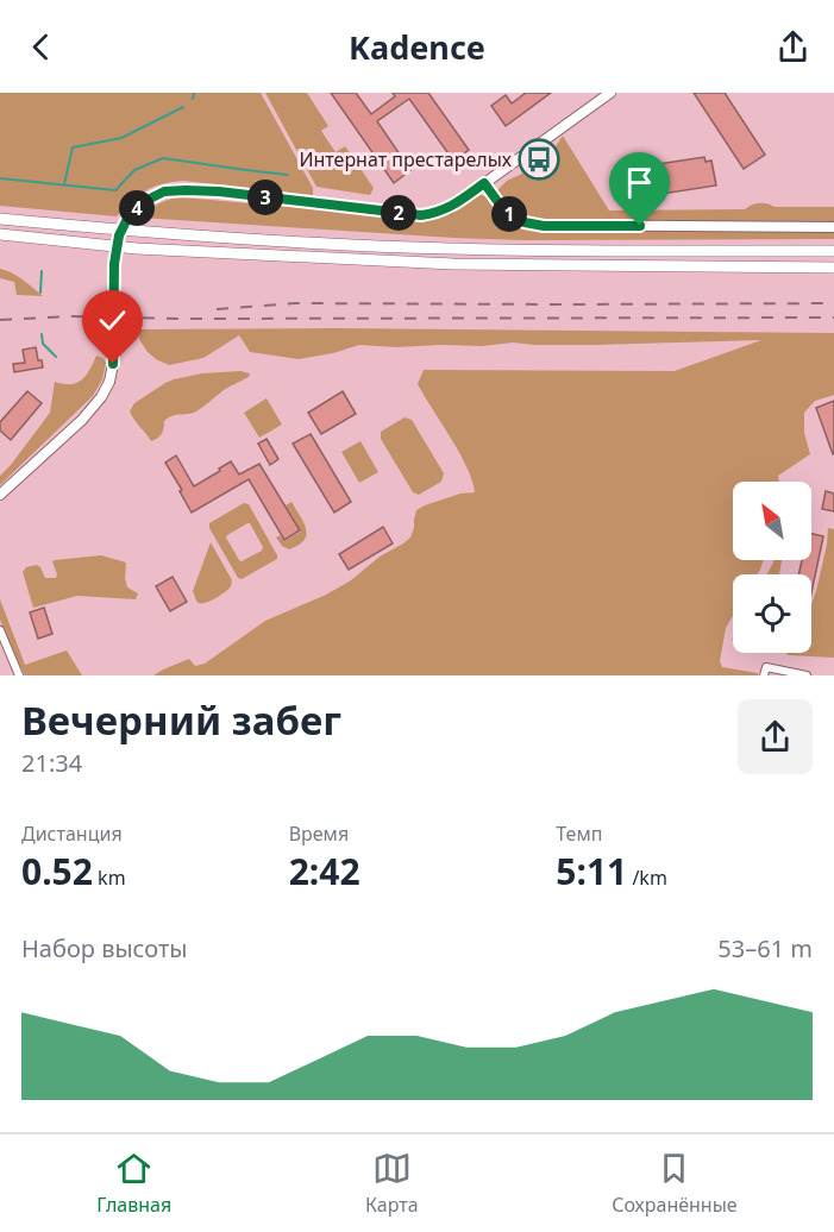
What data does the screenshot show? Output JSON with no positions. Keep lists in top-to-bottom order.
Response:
{
  "places": {
    "bus stop": ["Интернат престарелых"]
  },
  "north": "top left",
  "page": {
    "header": "Kadence",
    "pins": [
      "3",
      "4",
      "2",
      "1"
    ],
    "heading": ["Вечерний забег", "21:34"],
    "stats": [
      ["Дистанция", "0.52 km"],
      ["Время", "2:42"],
      ["Темп", "5:11 /km"]
    ],
    "chart": ["Набор высоты", "53–61 m"],
    "tabs": ["Главная", "Карта", "Сохранённые"]
  }
}
